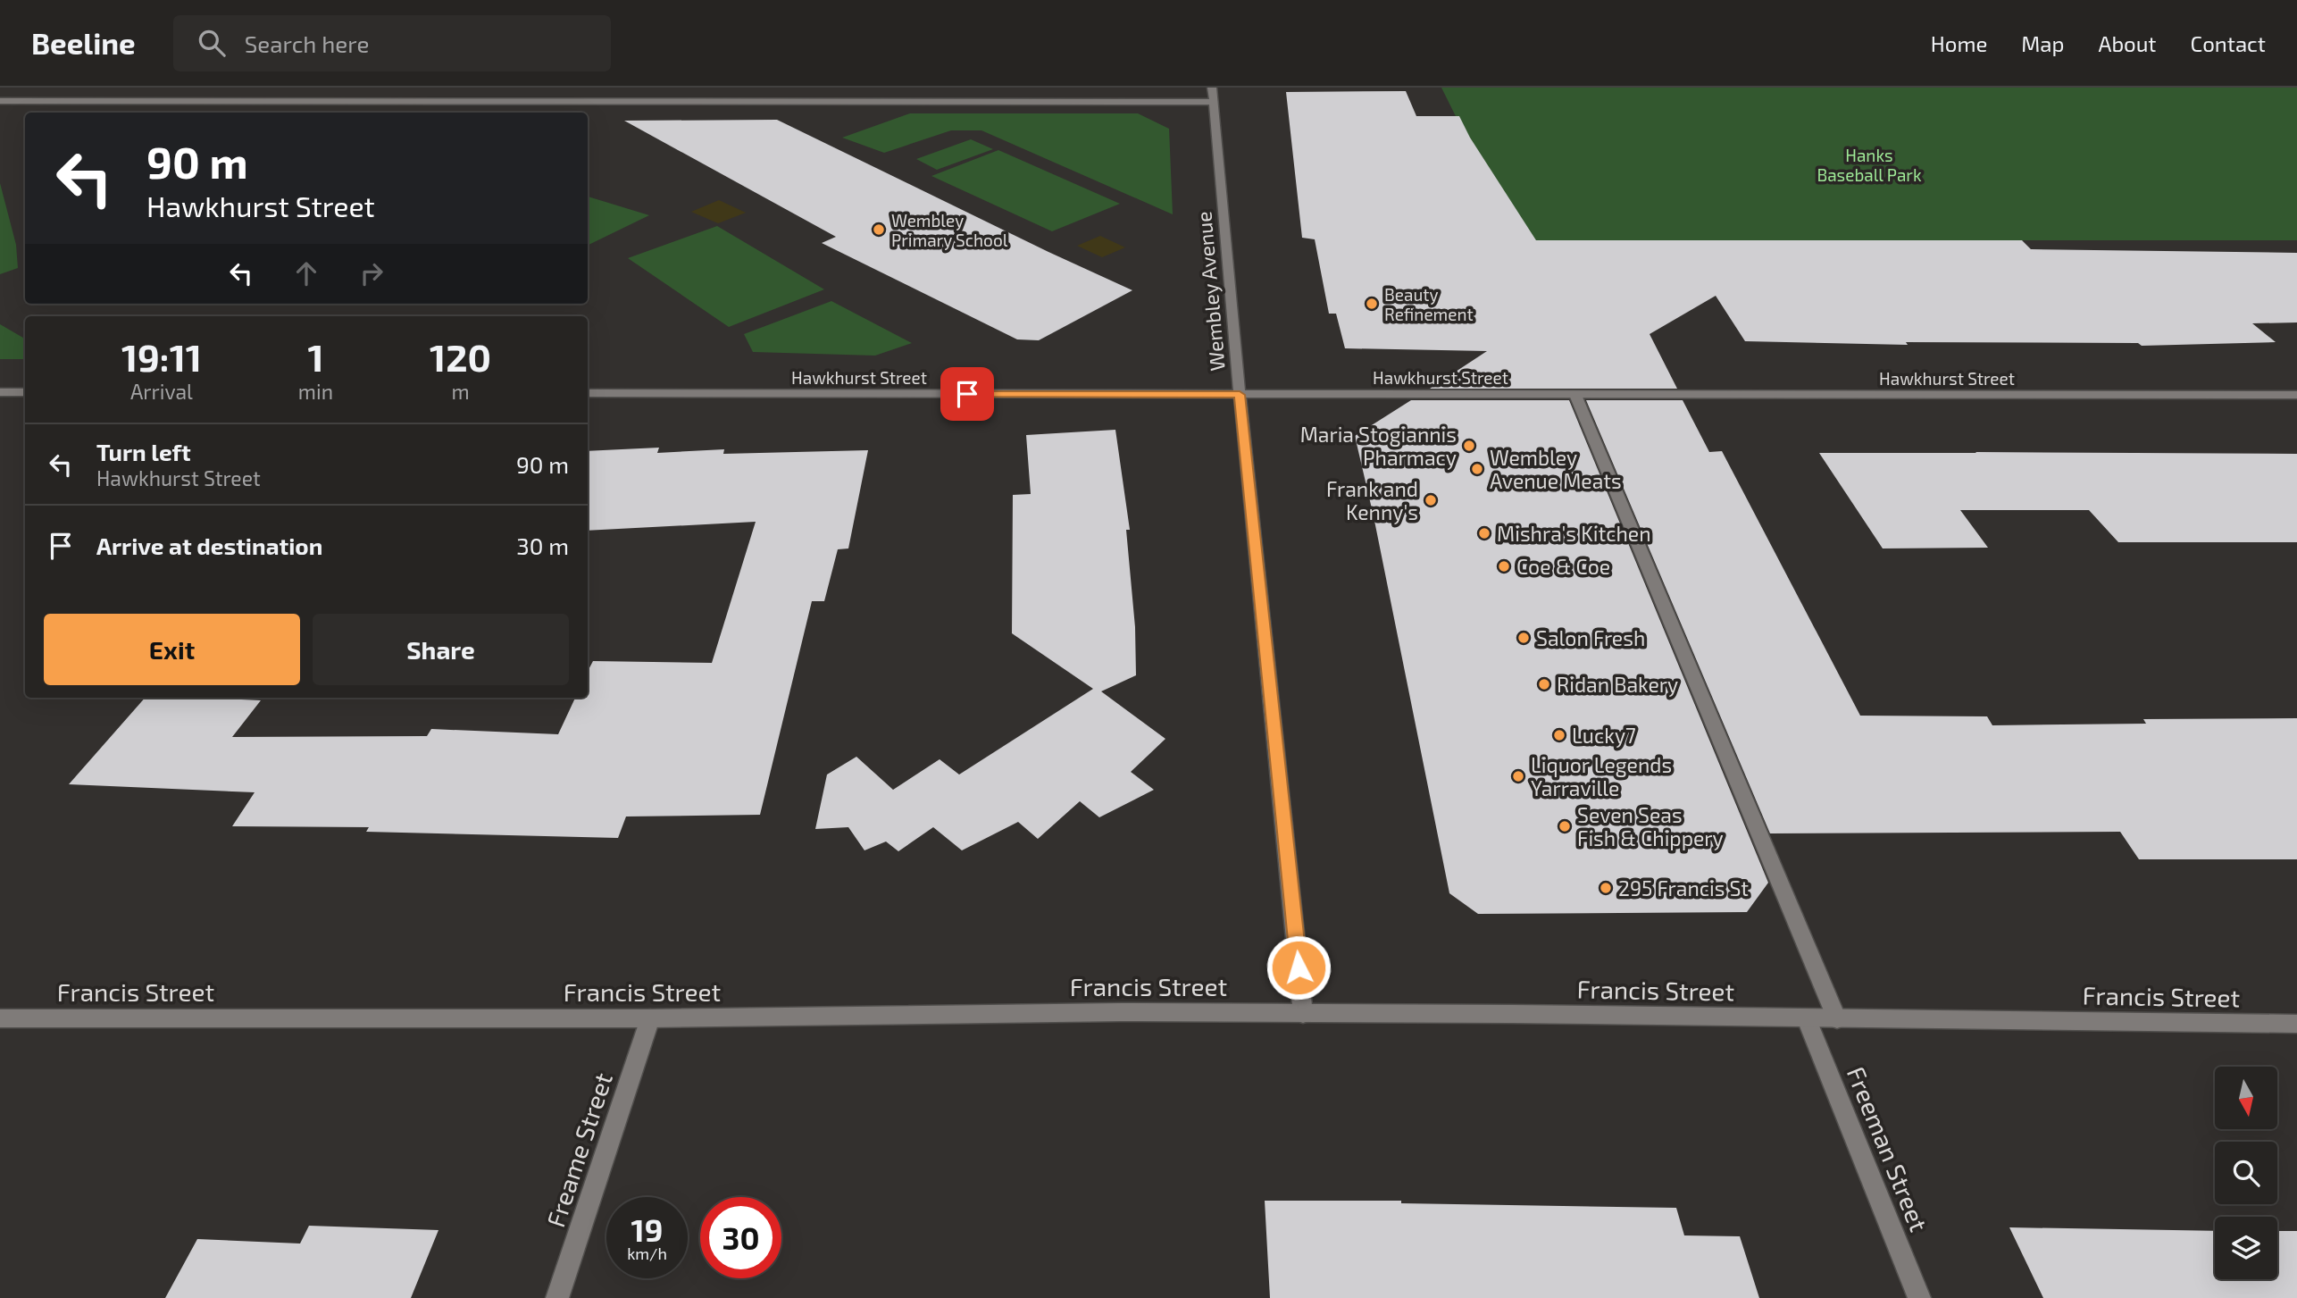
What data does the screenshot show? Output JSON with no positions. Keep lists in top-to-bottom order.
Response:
{
  "streets": {
    "street": [
      "Wembley Avenue",
      "Hawkhurst Street",
      "Francis Street",
      "Freeman Street",
      "Freame Street"
    ]
  },
  "crossings": [
    ["Wembley Avenue", "Hawkhurst Street"],
    ["Wembley Avenue", "Francis Street"],
    ["Francis Street", "Freeman Street"],
    ["Francis Street", "Freame Street"]
  ],
  "parks": ["Hanks Baseball Park"],
  "places": [
    "Wembley Primary School",
    "Beauty Refinement",
    "Maria Stogiannis Pharmacy",
    "Wembley Avenue Meats",
    "Frank and Kenny's",
    "Mishra's Kitchen",
    "Coe & Coe",
    "Salon Fresh",
    "Ridan Bakery",
    "Lucky7",
    "Liquor Legends Yarraville",
    "Seven Seas Fish & Chippery",
    "295 Francis St"
  ],
  "north": "bottom",
  "page": {
    "header": "Beeline",
    "search": "Search here",
    "nav": [
      "Home",
      "Map",
      "About",
      "Contact"
    ],
    "turn": ["90 m", "Hawkhurst Street"],
    "eta": [
      "19:11",
      "Arrival",
      "1",
      "min",
      "120",
      "m"
    ],
    "list": [
      {
        "name": "Turn left",
        "note": "Hawkhurst Street",
        "value": "90 m"
      },
      {
        "name": "Arrive at destination",
        "value": "30 m"
      }
    ],
    "buttons": ["Exit", "Share"],
    "speed": "19 km/h",
    "limit": "30"
  }
}
